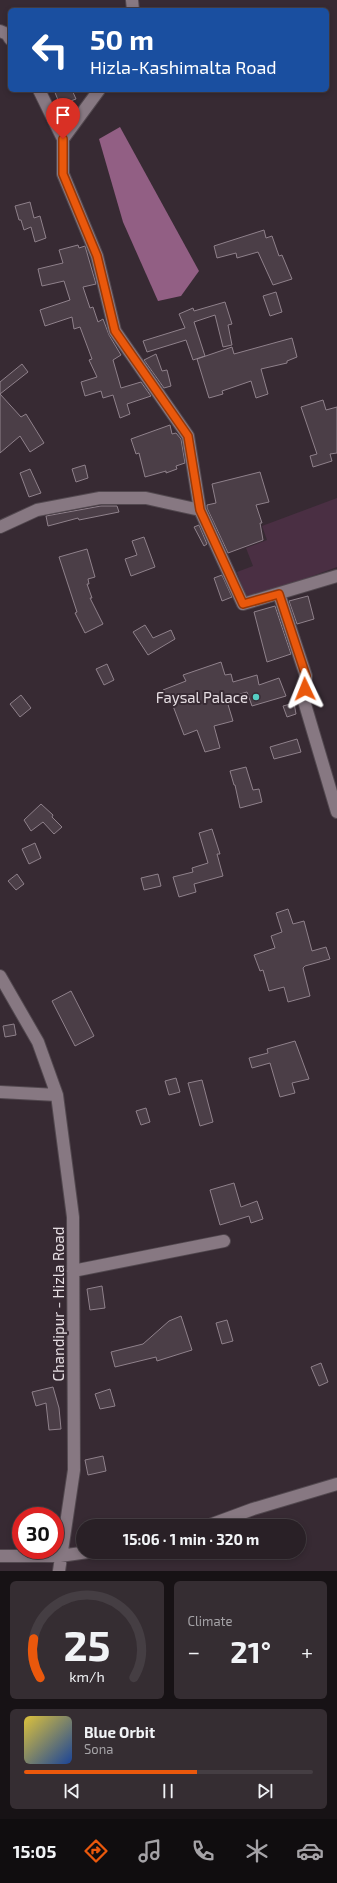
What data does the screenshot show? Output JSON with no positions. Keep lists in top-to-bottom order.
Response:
{
  "streets": {
    "street": ["Chandipur - Hizla Road"]
  },
  "places": ["Faysal Palace"],
  "page": {
    "turn": ["50 m", "Hizla-Kashimalta Road"],
    "limit": "30",
    "trip": "15:06 · 1 min · 320 m",
    "tile": "Climate",
    "heat": ["−", "21°", "+"],
    "song": ["Blue Orbit", "Sona"],
    "tabs": "15:05",
    "gauge": ["25", "km/h"]
  }
}
